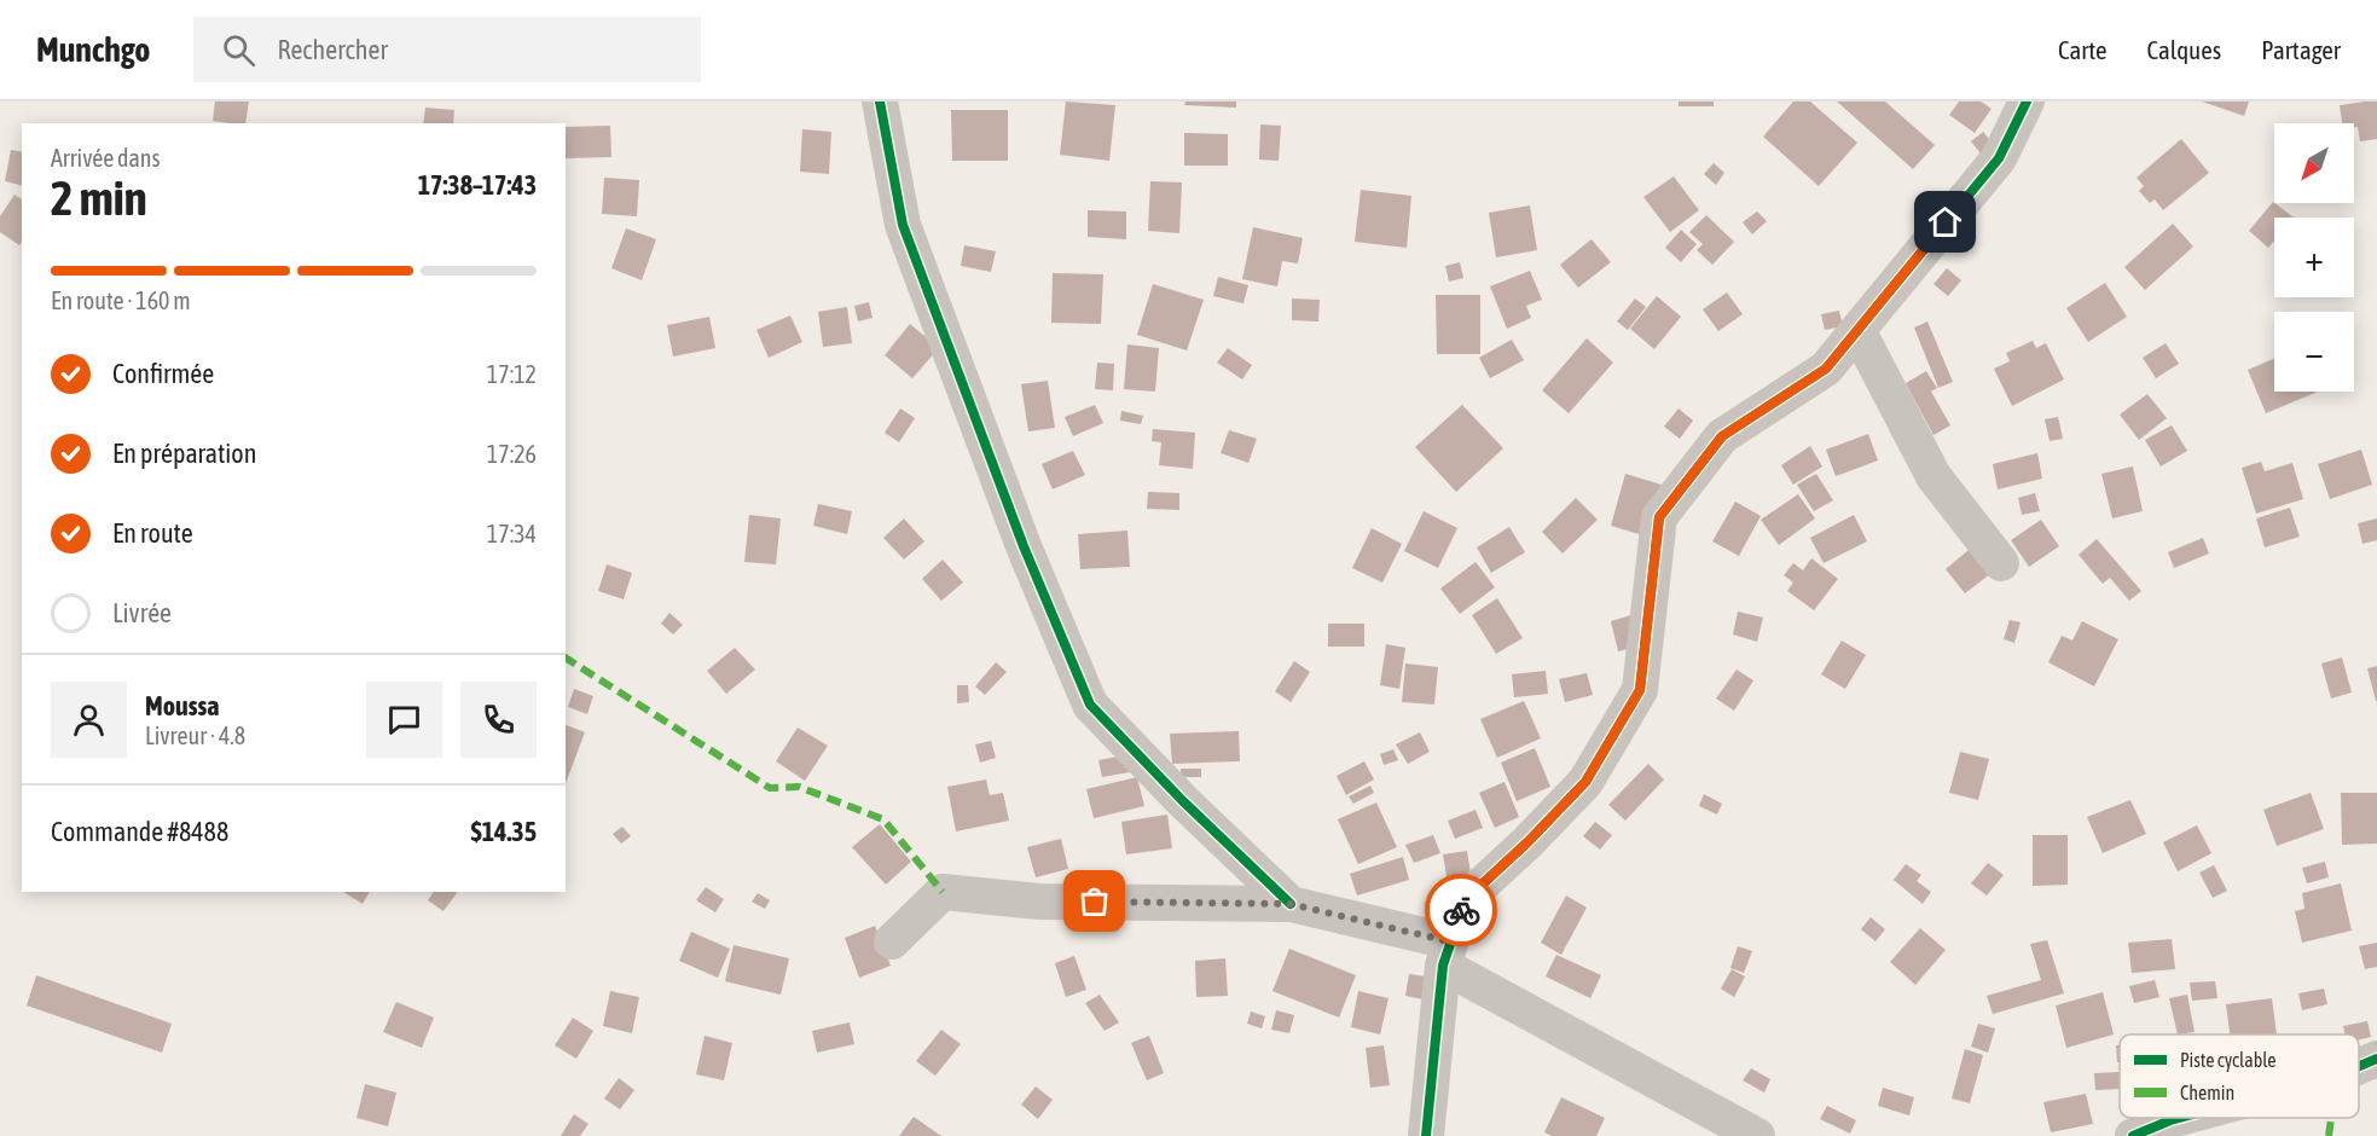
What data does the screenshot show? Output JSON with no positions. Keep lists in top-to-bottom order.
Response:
{
  "legend": ["Piste cyclable", "Chemin"],
  "north": "bottom left",
  "page": {
    "header": "Munchgo",
    "search": "Rechercher",
    "nav": ["Carte", "Calques", "Partager"],
    "map_buttons": ["+", "−"],
    "heading": ["2 min", "Arrivée dans", "17:38–17:43"],
    "panel": [
      "Moussa",
      "Livreur · 4.8",
      "Commande #8488",
      "$14.35"
    ],
    "bar": "En route · 160 m",
    "list": [
      ["Confirmée", "17:12"],
      ["En préparation", "17:26"],
      ["En route", "17:34"],
      "Livrée"
    ]
  }
}
